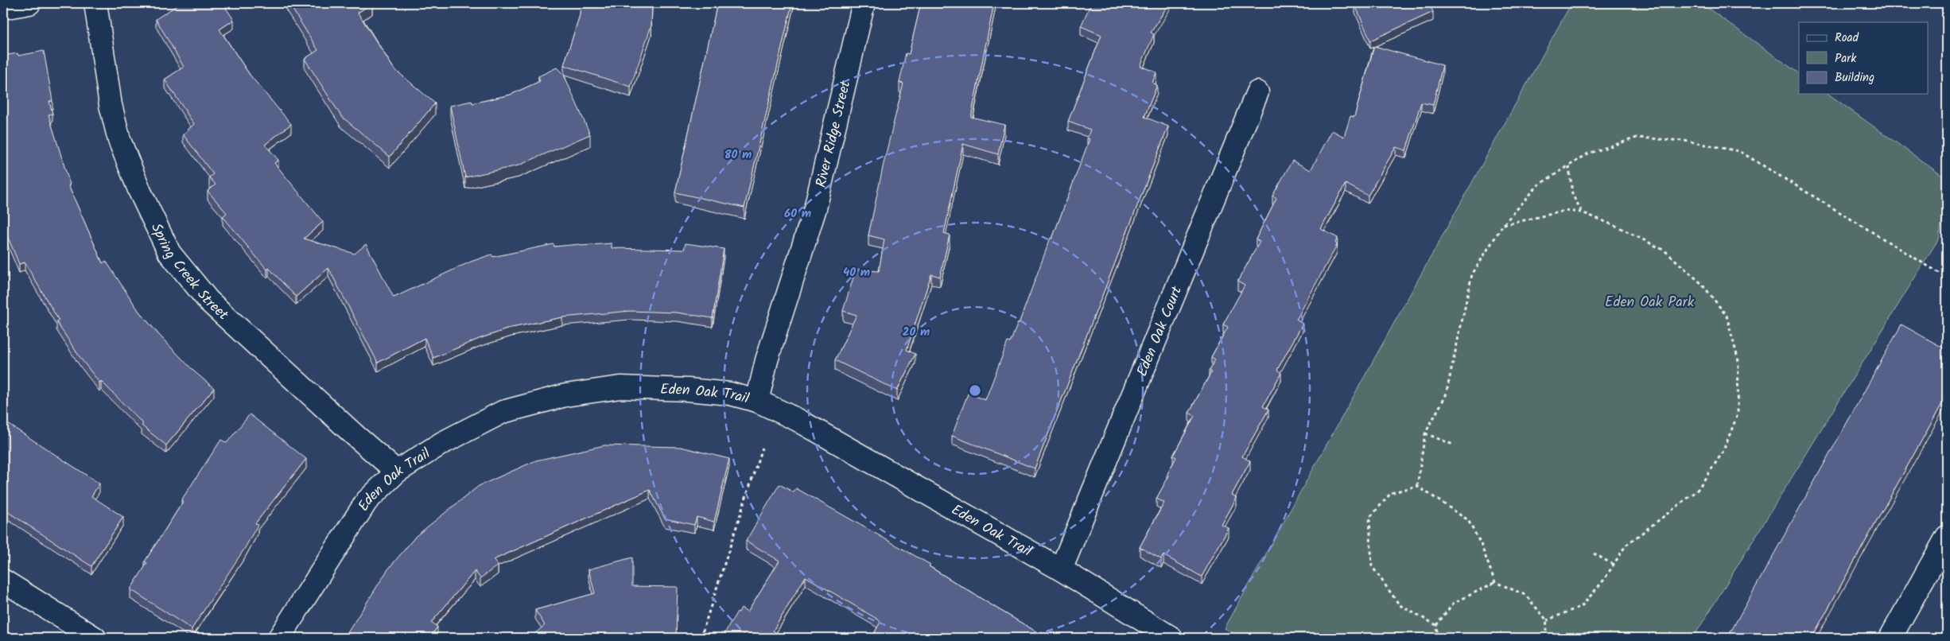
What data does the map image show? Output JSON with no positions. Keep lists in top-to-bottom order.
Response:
{
  "streets": {
    "street": [
      "River Ridge Street",
      "Spring Creek Street",
      "Eden Oak Court",
      "Eden Oak Trail"
    ]
  },
  "crossings": [
    ["River Ridge Street", "Eden Oak Trail"],
    ["Spring Creek Street", "Eden Oak Trail"],
    ["Eden Oak Court", "Eden Oak Trail"]
  ],
  "parks": ["Eden Oak Park"],
  "legend": ["Road", "Park", "Building"],
  "rings": [
    "80 m",
    "60 m",
    "40 m",
    "20 m"
  ]
}
